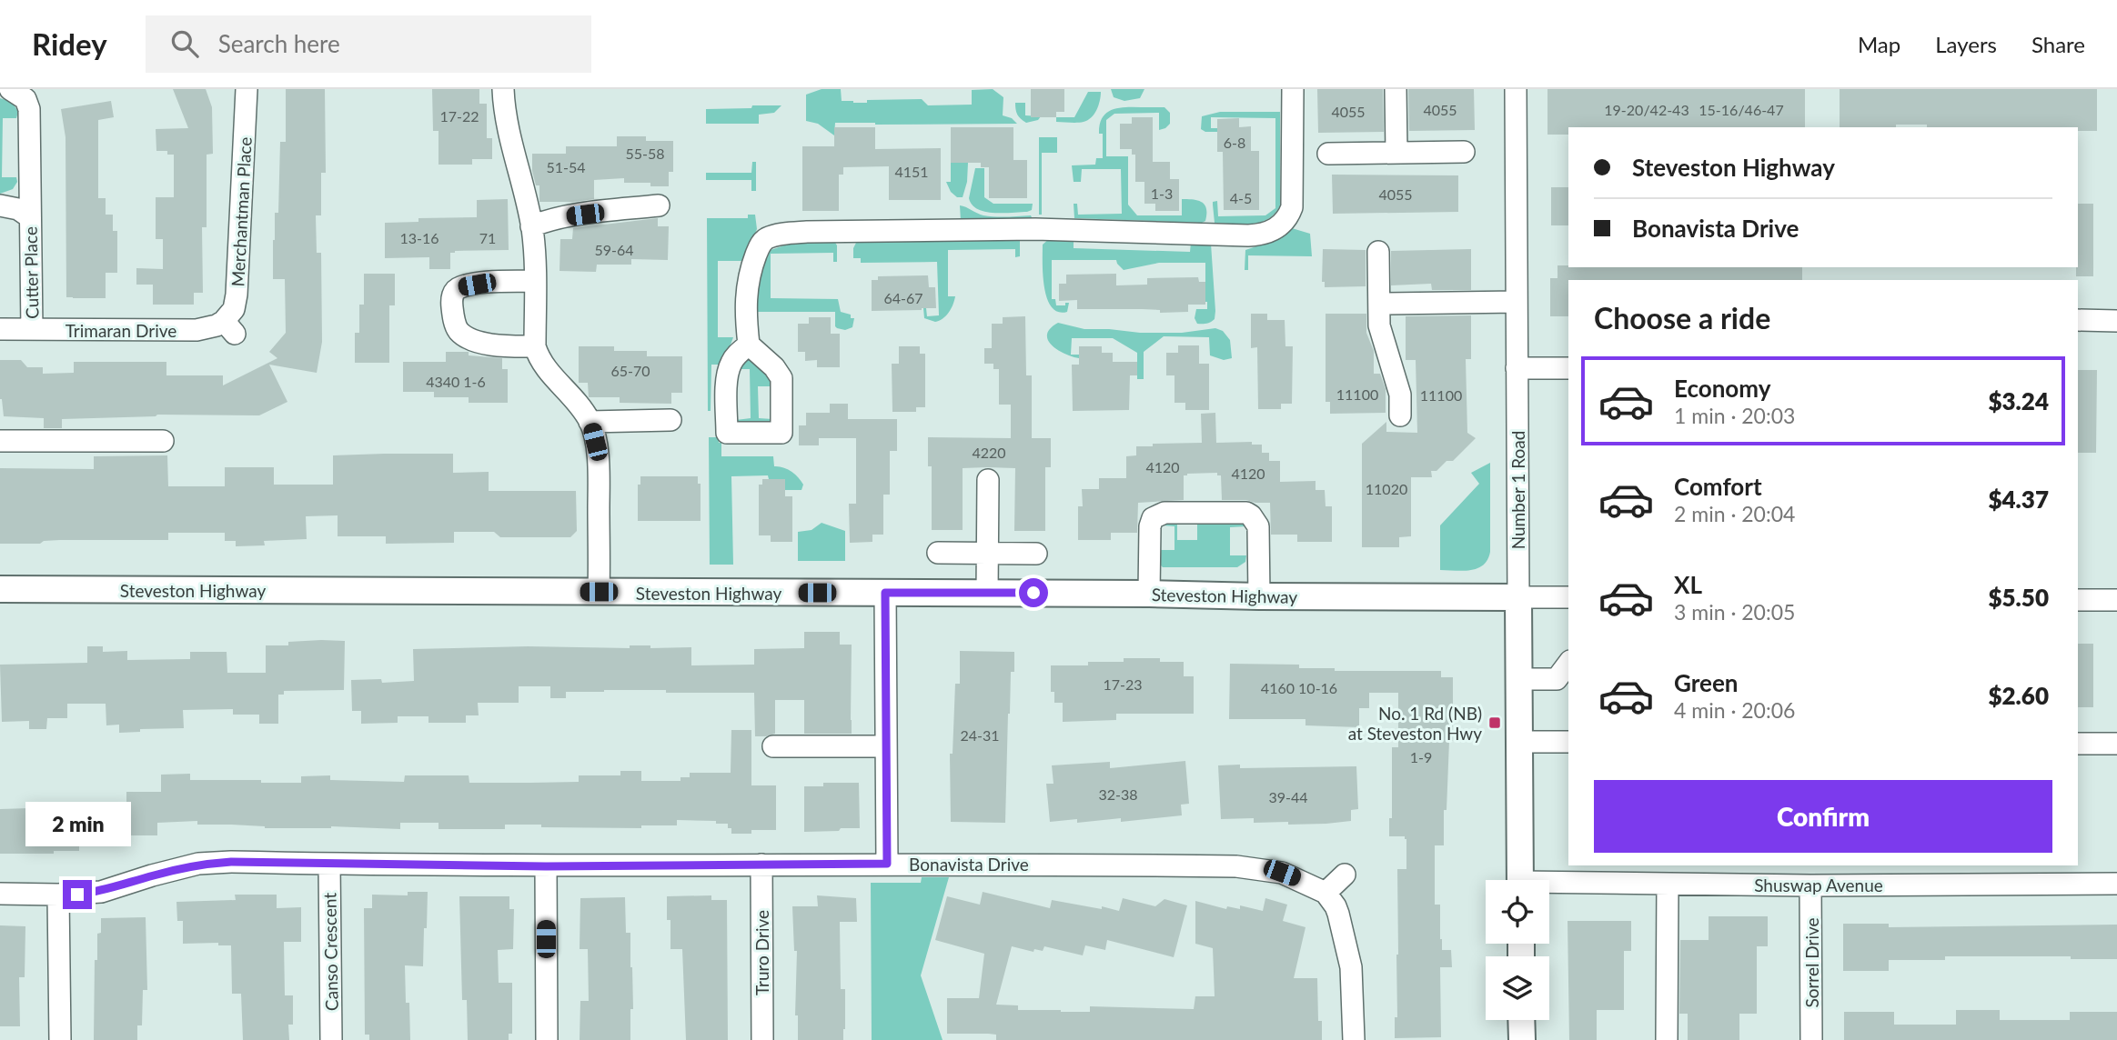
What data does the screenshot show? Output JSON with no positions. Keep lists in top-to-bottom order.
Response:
{
  "streets": {
    "main road": ["Number 1 Road", "Steveston Highway"],
    "street": [
      "Merchantman Place",
      "Cutter Place",
      "Trimaran Drive",
      "Bonavista Drive",
      "Shuswap Avenue",
      "Canso Crescent",
      "Truro Drive",
      "Sorrel Drive"
    ]
  },
  "crossings": [
    ["Merchantman Place", "Trimaran Drive"],
    ["Cutter Place", "Trimaran Drive"],
    ["Number 1 Road", "Steveston Highway"],
    ["Bonavista Drive", "Canso Crescent"],
    ["Bonavista Drive", "Truro Drive"],
    ["Shuswap Avenue", "Sorrel Drive"]
  ],
  "places": {
    "transit": ["No. 1 Rd (NB) at Steveston Hwy"]
  },
  "house_numbers": [
    "4055",
    "19-20/42-43",
    "15-16/46-47",
    "4055",
    "17-22",
    "6-8",
    "55-58",
    "51-54",
    "4151",
    "1-3",
    "4055",
    "4-5",
    "13-16",
    "71",
    "59-64",
    "64-67",
    "65-70",
    "4340 1-6",
    "11100",
    "11100",
    "4220",
    "4120",
    "4120",
    "11020",
    "17-23",
    "4160 10-16",
    "24-31",
    "1-9",
    "32-38",
    "39-44"
  ],
  "page": {
    "header": "Ridey",
    "search": "Search here",
    "nav": ["Map", "Layers", "Share"],
    "banner": ["Steveston Highway", "Bonavista Drive"],
    "heading": "Choose a ride",
    "list": [
      {
        "name": "Economy",
        "note": "1 min · 20:03",
        "value": "$3.24"
      },
      {
        "name": "Comfort",
        "note": "2 min · 20:04",
        "value": "$4.37"
      },
      {
        "name": "XL",
        "note": "3 min · 20:05",
        "value": "$5.50"
      },
      {
        "name": "Green",
        "note": "4 min · 20:06",
        "value": "$2.60"
      }
    ],
    "buttons": "Confirm",
    "bubble": "2 min"
  }
}
